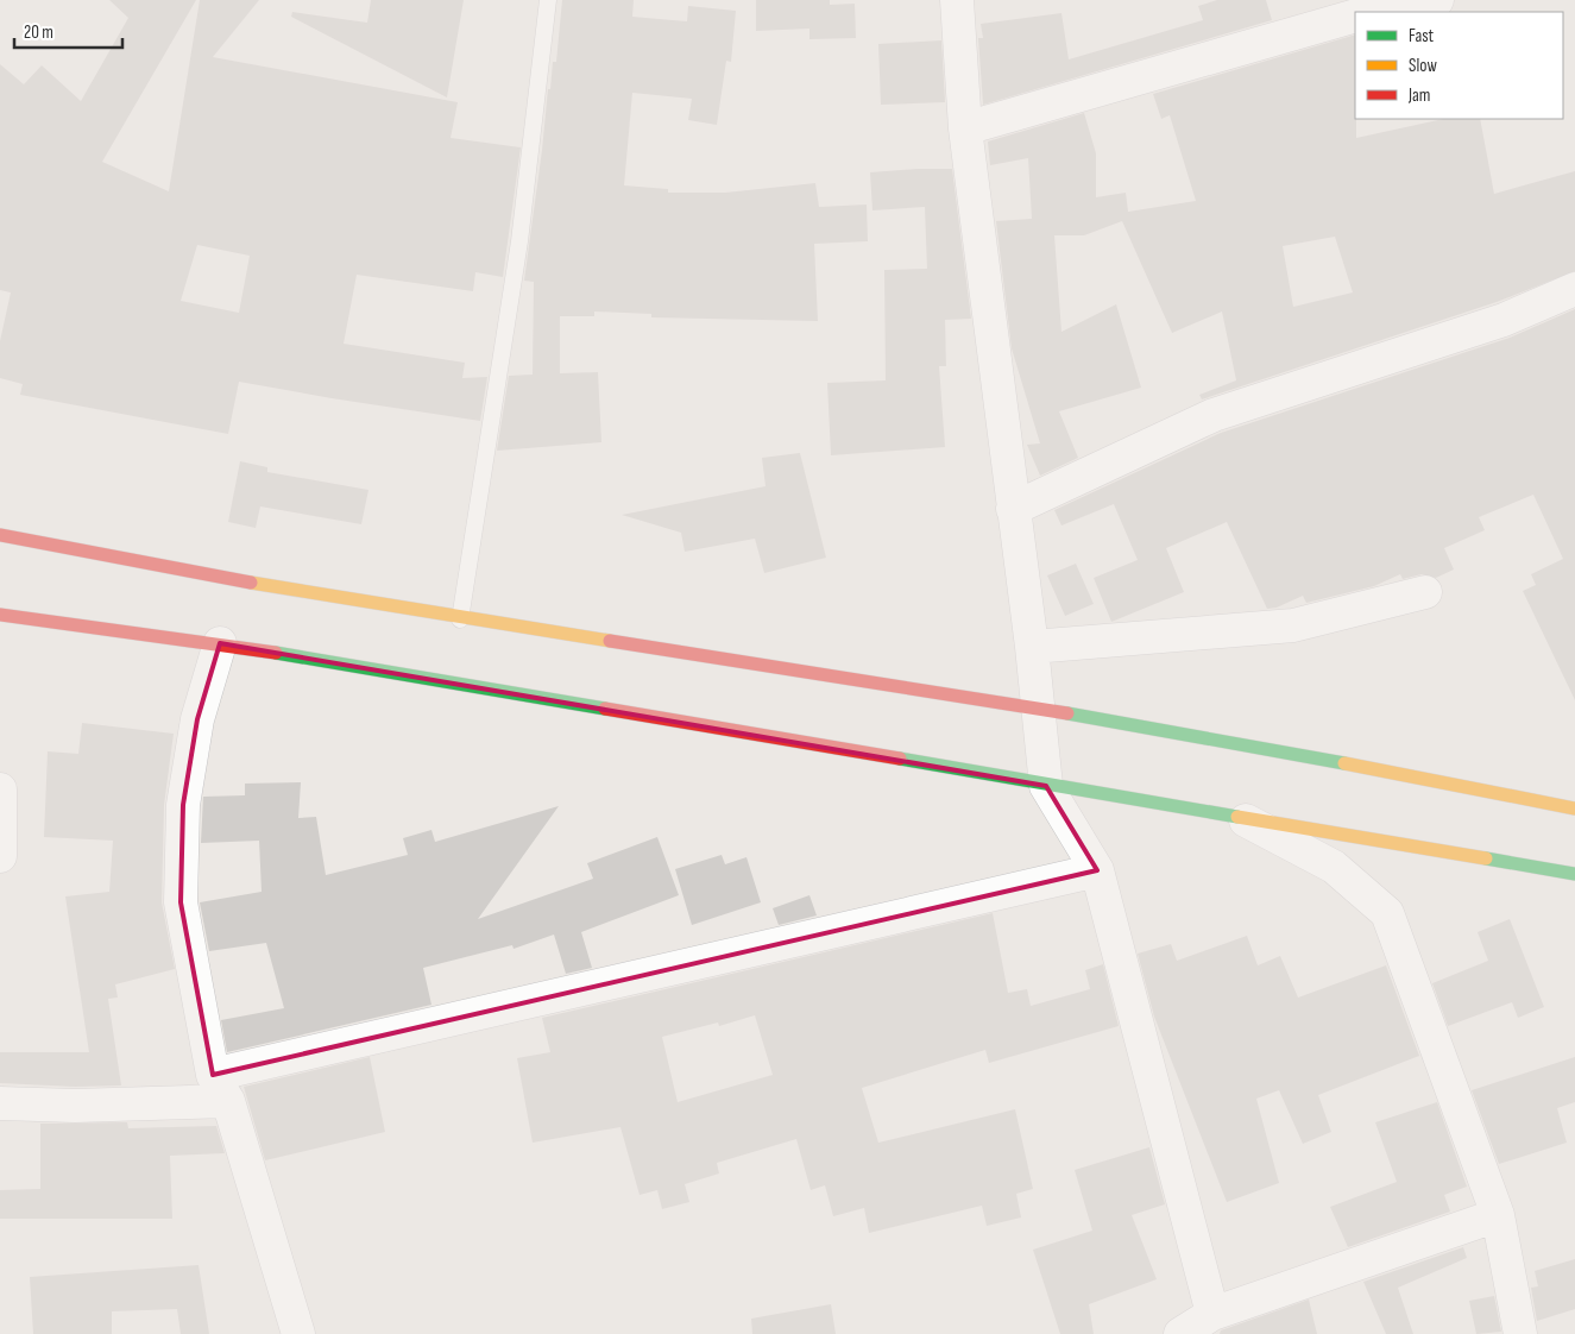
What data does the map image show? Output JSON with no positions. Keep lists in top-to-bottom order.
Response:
{
  "legend": ["Fast", "Slow", "Jam"],
  "scale_bar": "20 m"
}
